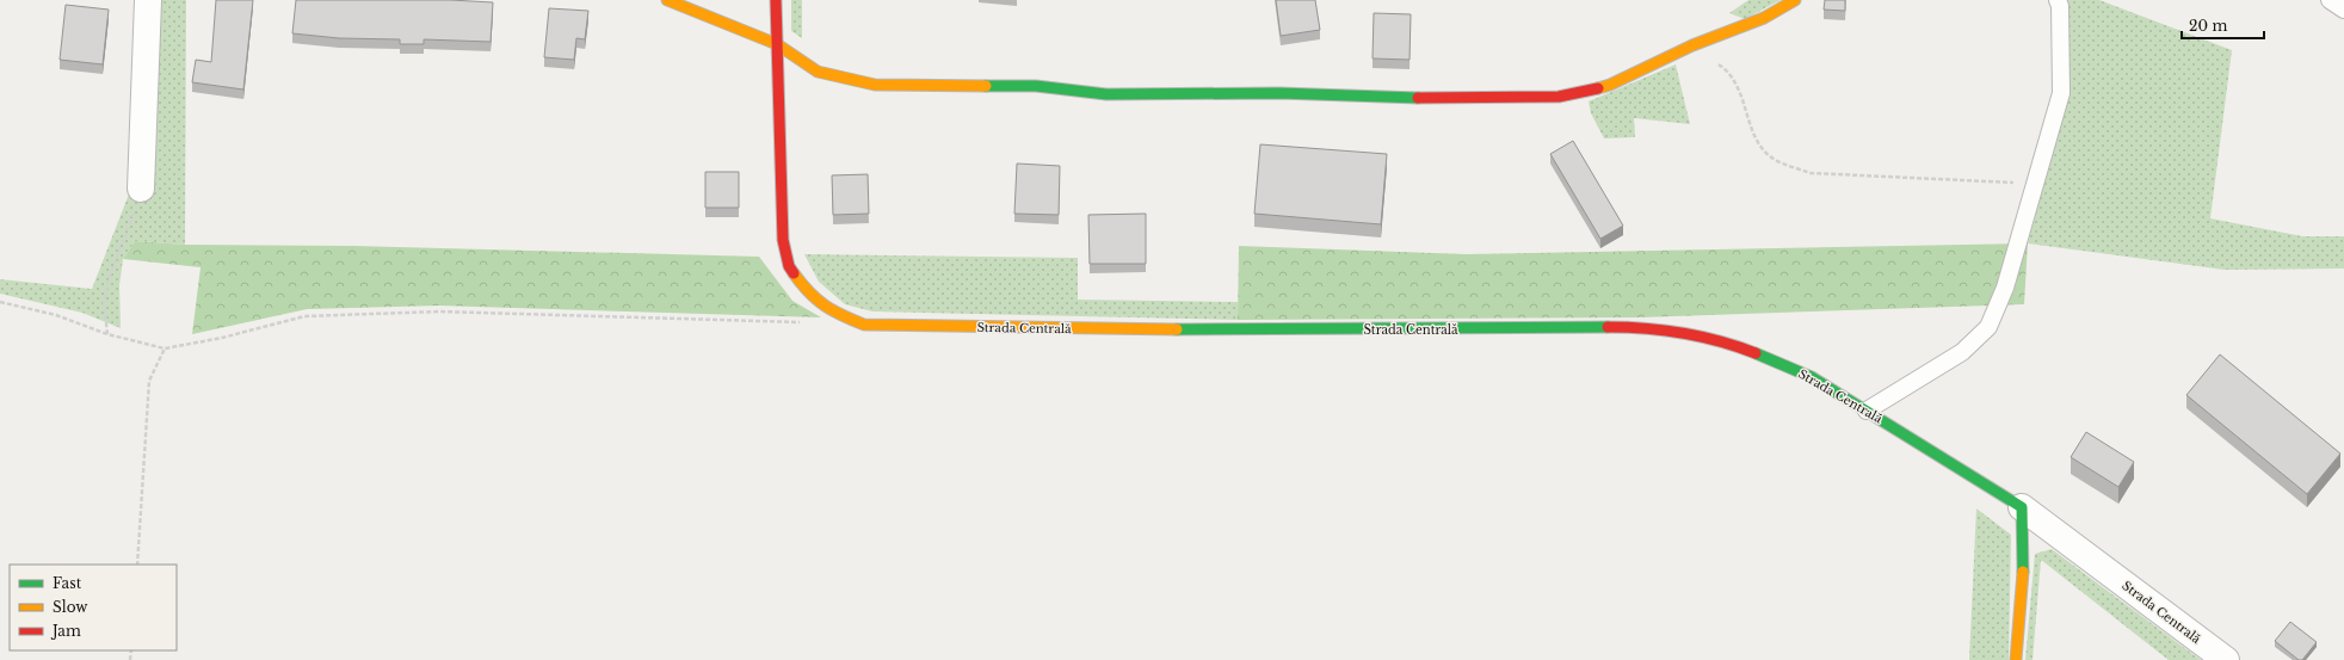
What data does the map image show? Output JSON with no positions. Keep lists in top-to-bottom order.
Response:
{
  "streets": {
    "street": ["Strada Centrală"]
  },
  "legend": ["Fast", "Slow", "Jam"],
  "scale_bar": "20 m"
}
